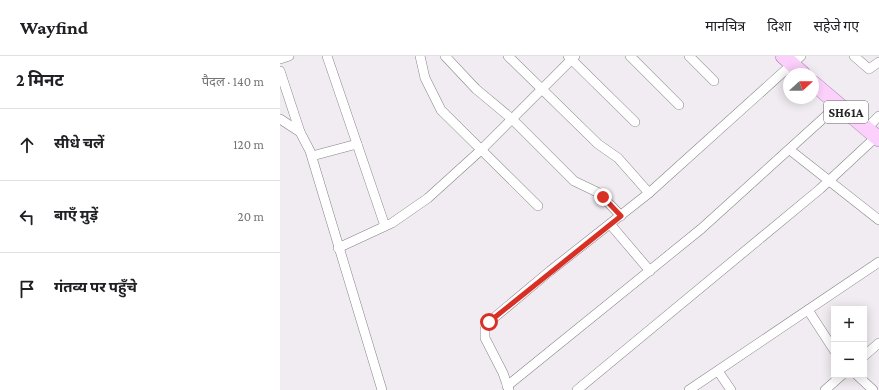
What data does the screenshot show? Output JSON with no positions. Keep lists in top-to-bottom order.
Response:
{
  "streets": {
    "main road": ["SH61A"]
  },
  "north": "right",
  "page": {
    "header": "Wayfind",
    "nav": ["मानचित्र", "दिशा", "सहेजे गए"],
    "heading": ["2 मिनट", "पैदल · 140 m"],
    "list": [
      ["सीधे चलें", "120 m"],
      ["बाएँ मुड़ें", "20 m"],
      "गंतव्य पर पहुँचे"
    ],
    "map_buttons": ["+", "−"]
  }
}
